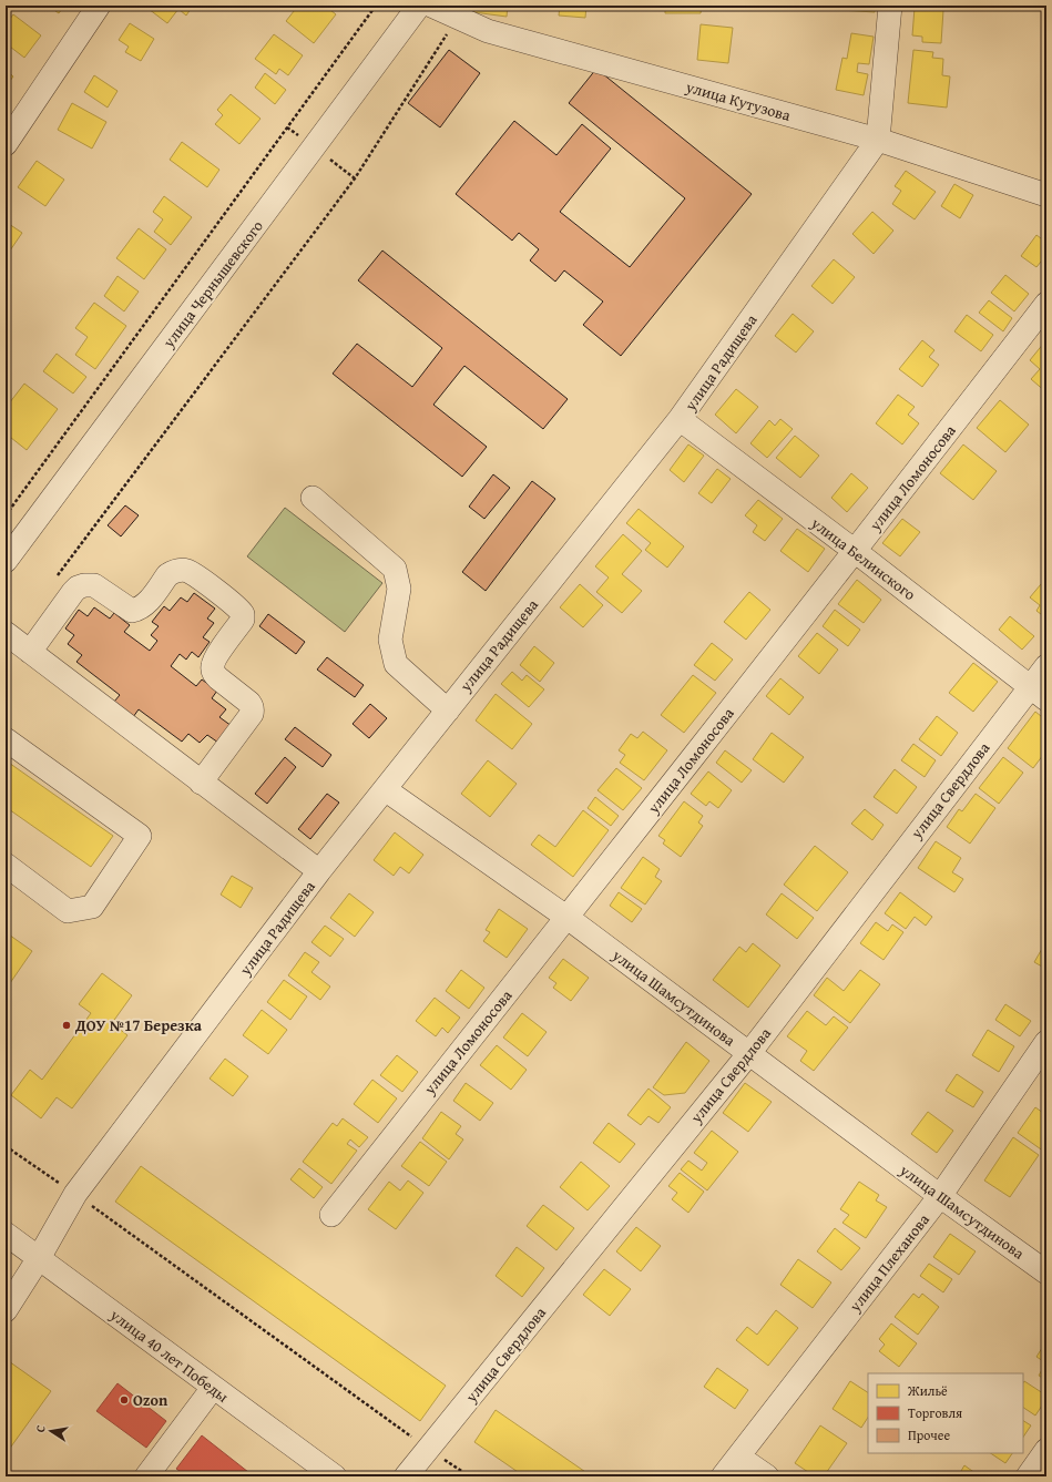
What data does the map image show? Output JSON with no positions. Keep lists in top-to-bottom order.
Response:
{
  "streets": {
    "street": [
      "улица Кутузова",
      "улица Чернышевского",
      "улица Радищева",
      "улица Ломоносова",
      "улица Белинского",
      "улица Свердлова",
      "улица Шамсутдинова",
      "улица Плеханова",
      "улица 40 лет Победы"
    ]
  },
  "crossings": [
    ["улица Кутузова", "улица Радищева"],
    ["улица Радищева", "улица Белинского"],
    ["улица Радищева", "улица Шамсутдинова"],
    ["улица Радищева", "улица 40 лет Победы"],
    ["улица Ломоносова", "улица Белинского"],
    ["улица Ломоносова", "улица Шамсутдинова"],
    ["улица Белинского", "улица Свердлова"],
    ["улица Свердлова", "улица Шамсутдинова"],
    ["улица Шамсутдинова", "улица Плеханова"]
  ],
  "places": ["ДОУ №17 Березка", "Ozon"],
  "legend": ["Жильё", "Торговля", "Прочее"],
  "north": "left"
}
